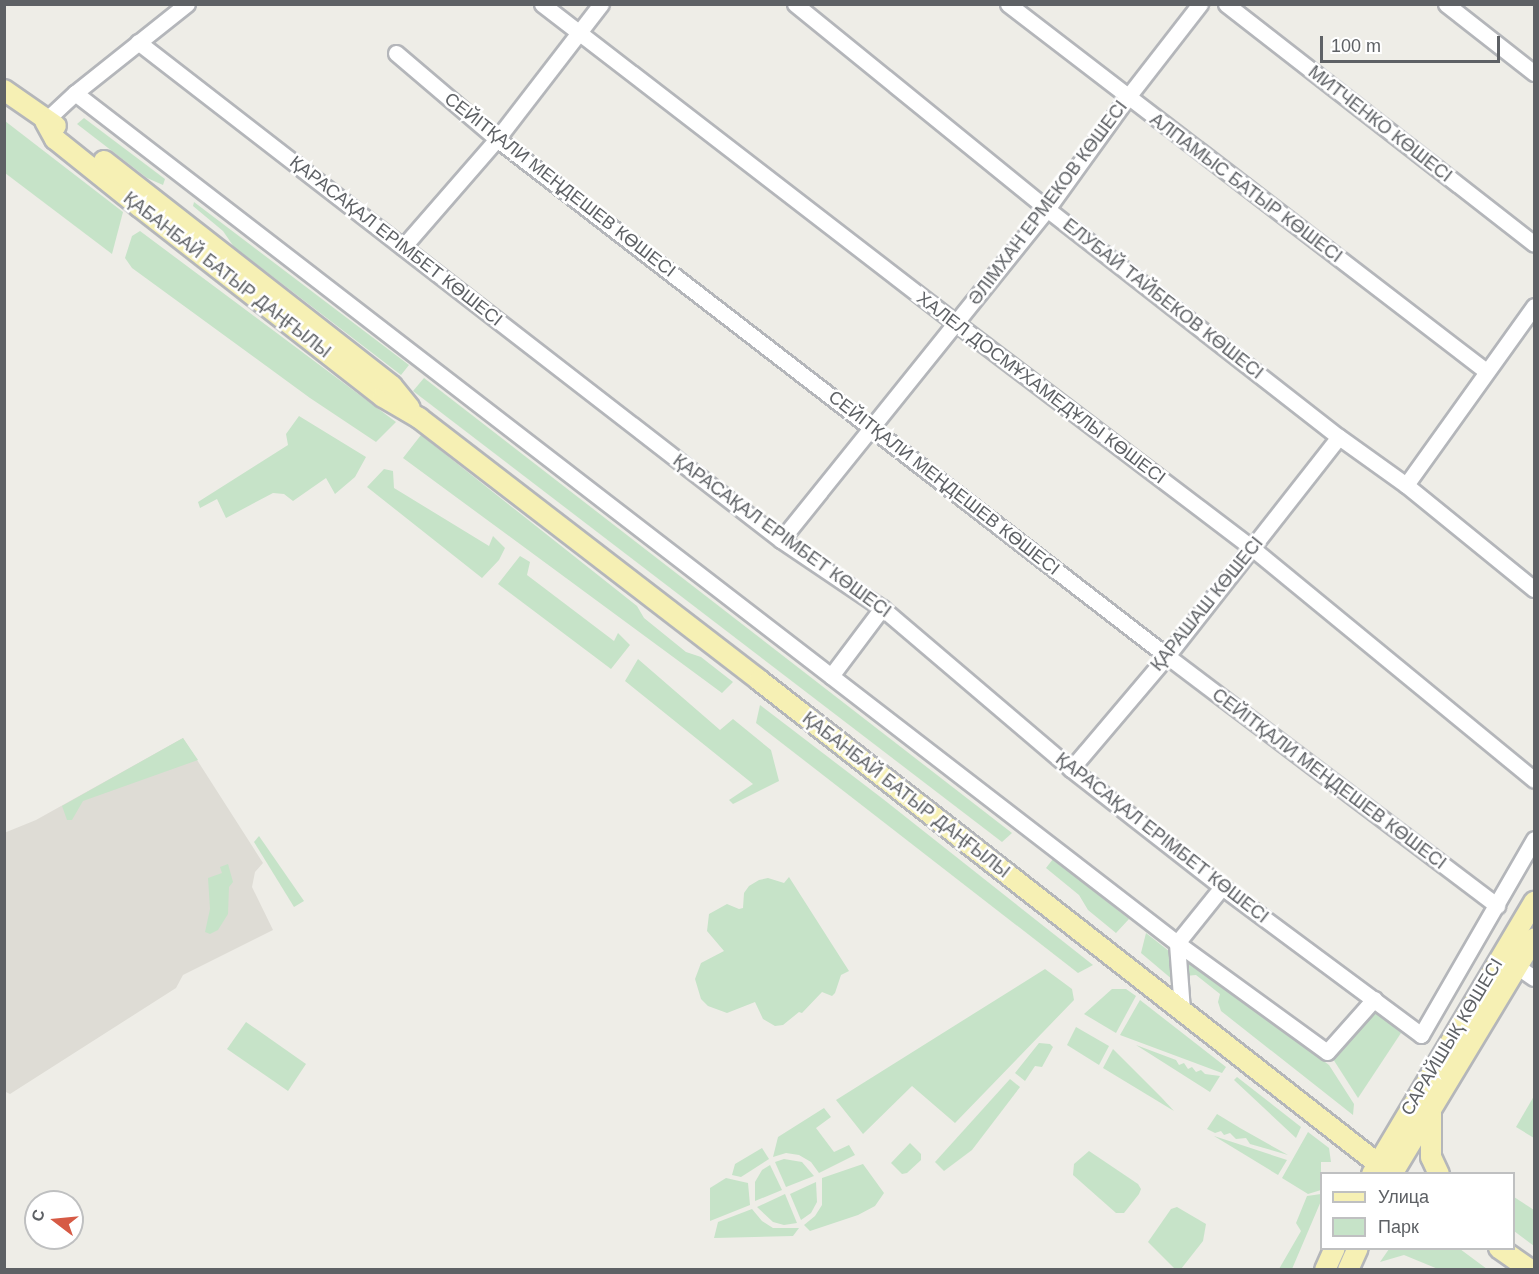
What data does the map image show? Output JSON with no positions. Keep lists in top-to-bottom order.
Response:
{
  "streets": {
    "main road": ["ҚАБАНБАЙ БАТЫР ДАҢҒЫЛЫ", "САРАЙШЫҚ КӨШЕСІ"],
    "street": [
      "МИТЧЕНКО КӨШЕСІ",
      "СЕЙІТҚАЛИ МЕҢДЕШЕВ КӨШЕСІ",
      "АЛПАМЫС БАТЫР КӨШЕСІ",
      "ӘЛІМХАН ЕРМЕКОВ КӨШЕСІ",
      "ҚАРАСАҚАЛ ЕРІМБЕТ КӨШЕСІ",
      "ЕЛУБАЙ ТАЙБЕКОВ КӨШЕСІ",
      "ХАЛЕЛ ДОСМҰХАМЕДҰЛЫ КӨШЕСІ",
      "ҚАРАШАШ КӨШЕСІ"
    ]
  },
  "crossings": [
    ["СЕЙІТҚАЛИ МЕҢДЕШЕВ КӨШЕСІ", "ӘЛІМХАН ЕРМЕКОВ КӨШЕСІ"],
    ["СЕЙІТҚАЛИ МЕҢДЕШЕВ КӨШЕСІ", "ҚАРАСАҚАЛ ЕРІМБЕТ КӨШЕСІ"],
    ["СЕЙІТҚАЛИ МЕҢДЕШЕВ КӨШЕСІ", "ҚАРАШАШ КӨШЕСІ"],
    ["АЛПАМЫС БАТЫР КӨШЕСІ", "ӘЛІМХАН ЕРМЕКОВ КӨШЕСІ"],
    ["ӘЛІМХАН ЕРМЕКОВ КӨШЕСІ", "ҚАРАСАҚАЛ ЕРІМБЕТ КӨШЕСІ"],
    ["ӘЛІМХАН ЕРМЕКОВ КӨШЕСІ", "ЕЛУБАЙ ТАЙБЕКОВ КӨШЕСІ"],
    ["ӘЛІМХАН ЕРМЕКОВ КӨШЕСІ", "ХАЛЕЛ ДОСМҰХАМЕДҰЛЫ КӨШЕСІ"],
    ["ҚАРАСАҚАЛ ЕРІМБЕТ КӨШЕСІ", "ҚАРАШАШ КӨШЕСІ"],
    ["ҚАБАНБАЙ БАТЫР ДАҢҒЫЛЫ", "САРАЙШЫҚ КӨШЕСІ"],
    ["ЕЛУБАЙ ТАЙБЕКОВ КӨШЕСІ", "ҚАРАШАШ КӨШЕСІ"],
    ["ХАЛЕЛ ДОСМҰХАМЕДҰЛЫ КӨШЕСІ", "ҚАРАШАШ КӨШЕСІ"]
  ],
  "legend": ["Улица", "Парк"],
  "scale_bar": "100 m",
  "north": "left"
}
